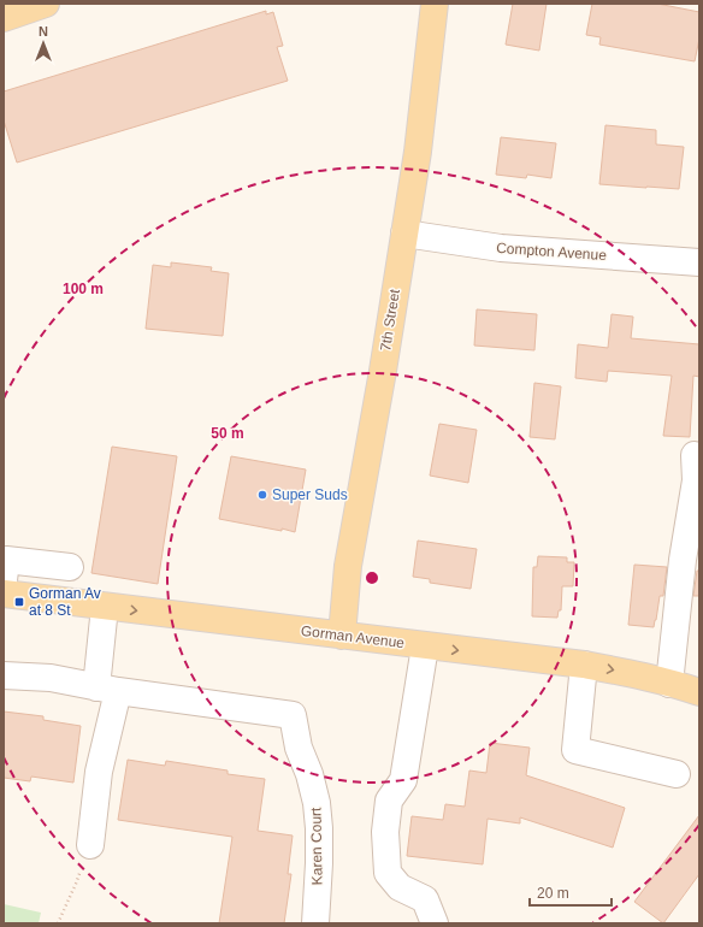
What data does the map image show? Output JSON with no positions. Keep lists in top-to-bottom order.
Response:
{
  "streets": {
    "main road": ["7th Street", "Gorman Avenue"],
    "street": ["Compton Avenue", "Karen Court"]
  },
  "crossings": [
    ["Compton Avenue", "7th Street"],
    ["7th Street", "Gorman Avenue"]
  ],
  "one_way": ["Gorman Avenue"],
  "places": {
    "other": ["Super Suds"],
    "transit": ["Gorman Av at 8 St"]
  },
  "scale_bar": "20 m",
  "north": "top",
  "rings": ["100 m", "50 m"]
}
